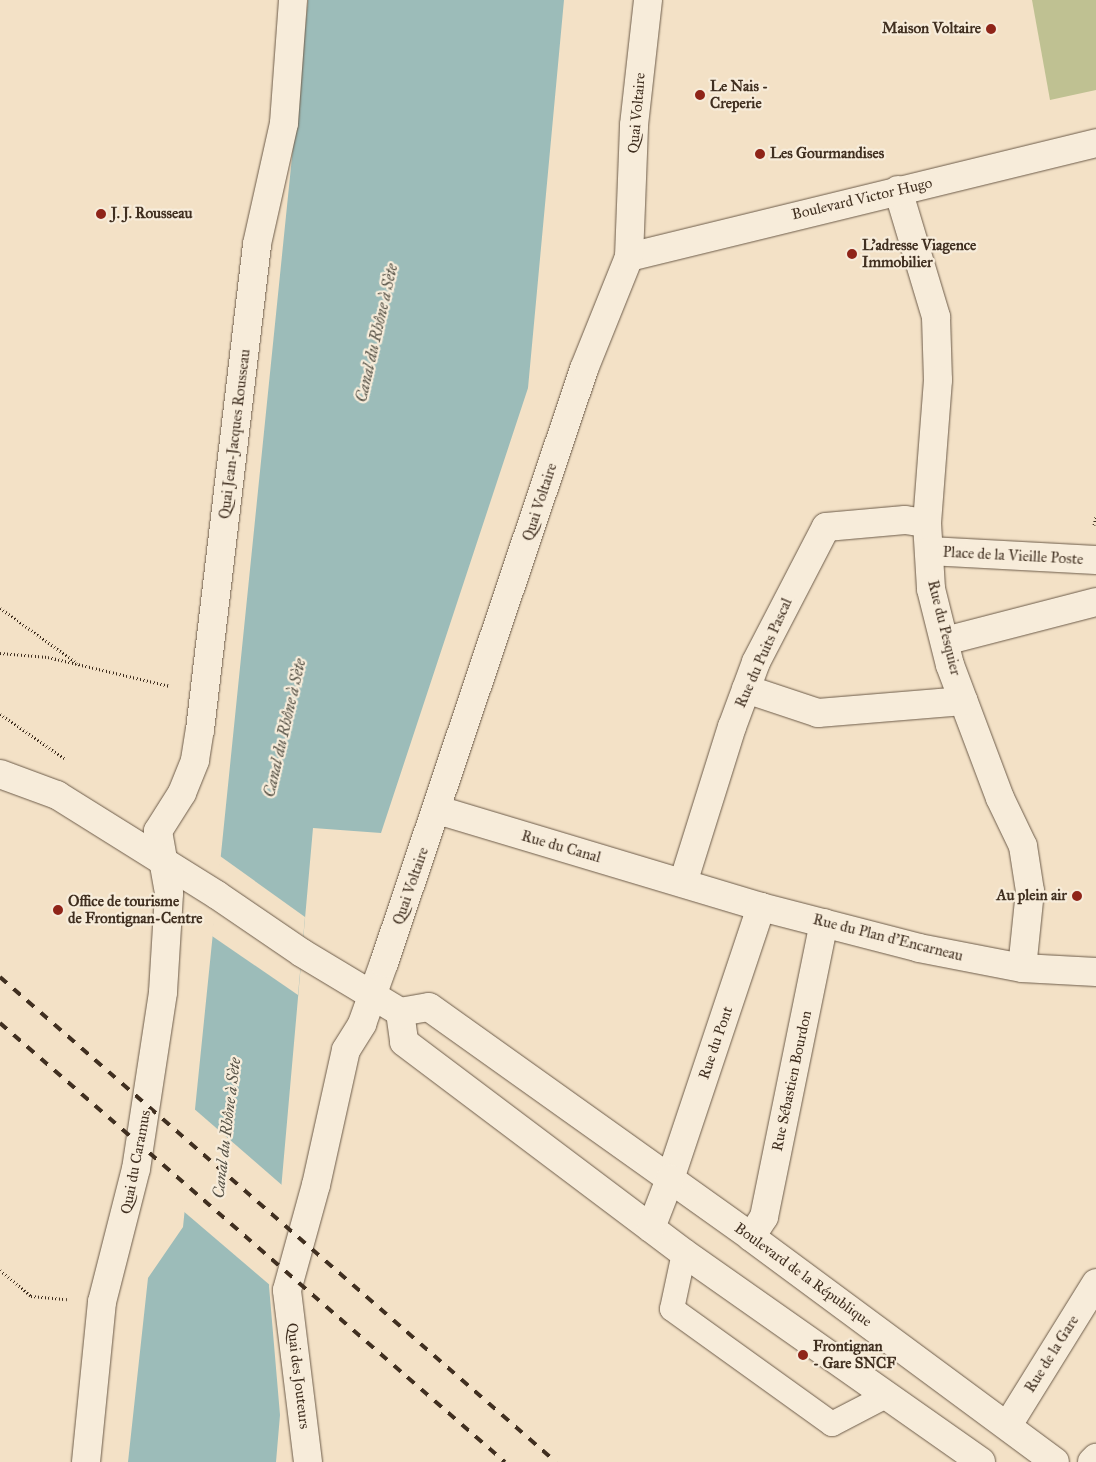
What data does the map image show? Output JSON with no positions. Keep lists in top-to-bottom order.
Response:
{
  "streets": {
    "street": [
      "Quai Voltaire",
      "Boulevard Victor Hugo",
      "Quai Jean-Jacques Rousseau",
      "Place de la Vieille Poste",
      "Rue du Pesquier",
      "Rue du Puits Pascal",
      "Rue du Canal",
      "Rue du Plan d'Encarneau",
      "Rue du Pont",
      "Rue Sébastien Bourdon",
      "Quai du Caramus",
      "Boulevard de la République",
      "Rue de la Gare",
      "Quai des Jouteurs"
    ]
  },
  "crossings": [
    ["Quai Voltaire", "Boulevard Victor Hugo"],
    ["Quai Voltaire", "Rue du Canal"],
    ["Quai Voltaire", "Quai des Jouteurs"],
    ["Boulevard Victor Hugo", "Rue du Pesquier"],
    ["Quai Jean-Jacques Rousseau", "Quai du Caramus"],
    ["Place de la Vieille Poste", "Rue du Pesquier"],
    ["Rue du Pesquier", "Rue du Puits Pascal"],
    ["Rue du Pesquier", "Rue du Plan d'Encarneau"],
    ["Rue du Puits Pascal", "Rue du Canal"],
    ["Rue du Puits Pascal", "Rue du Plan d'Encarneau"],
    ["Rue du Canal", "Rue du Plan d'Encarneau"],
    ["Rue du Plan d'Encarneau", "Rue du Pont"],
    ["Rue du Plan d'Encarneau", "Rue Sébastien Bourdon"],
    ["Rue du Pont", "Boulevard de la République"],
    ["Rue Sébastien Bourdon", "Boulevard de la République"],
    ["Boulevard de la République", "Rue de la Gare"]
  ],
  "water": ["Canal du Rhône à Sète"],
  "places": [
    "Maison Voltaire",
    "Le Nais - Creperie",
    "Les Gourmandises",
    "J. J. Rousseau",
    "L'adresse Viagence Immobilier",
    "Au plein air",
    "Office de tourisme de Frontignan-Centre",
    "Frontignan - Gare SNCF"
  ]
}
